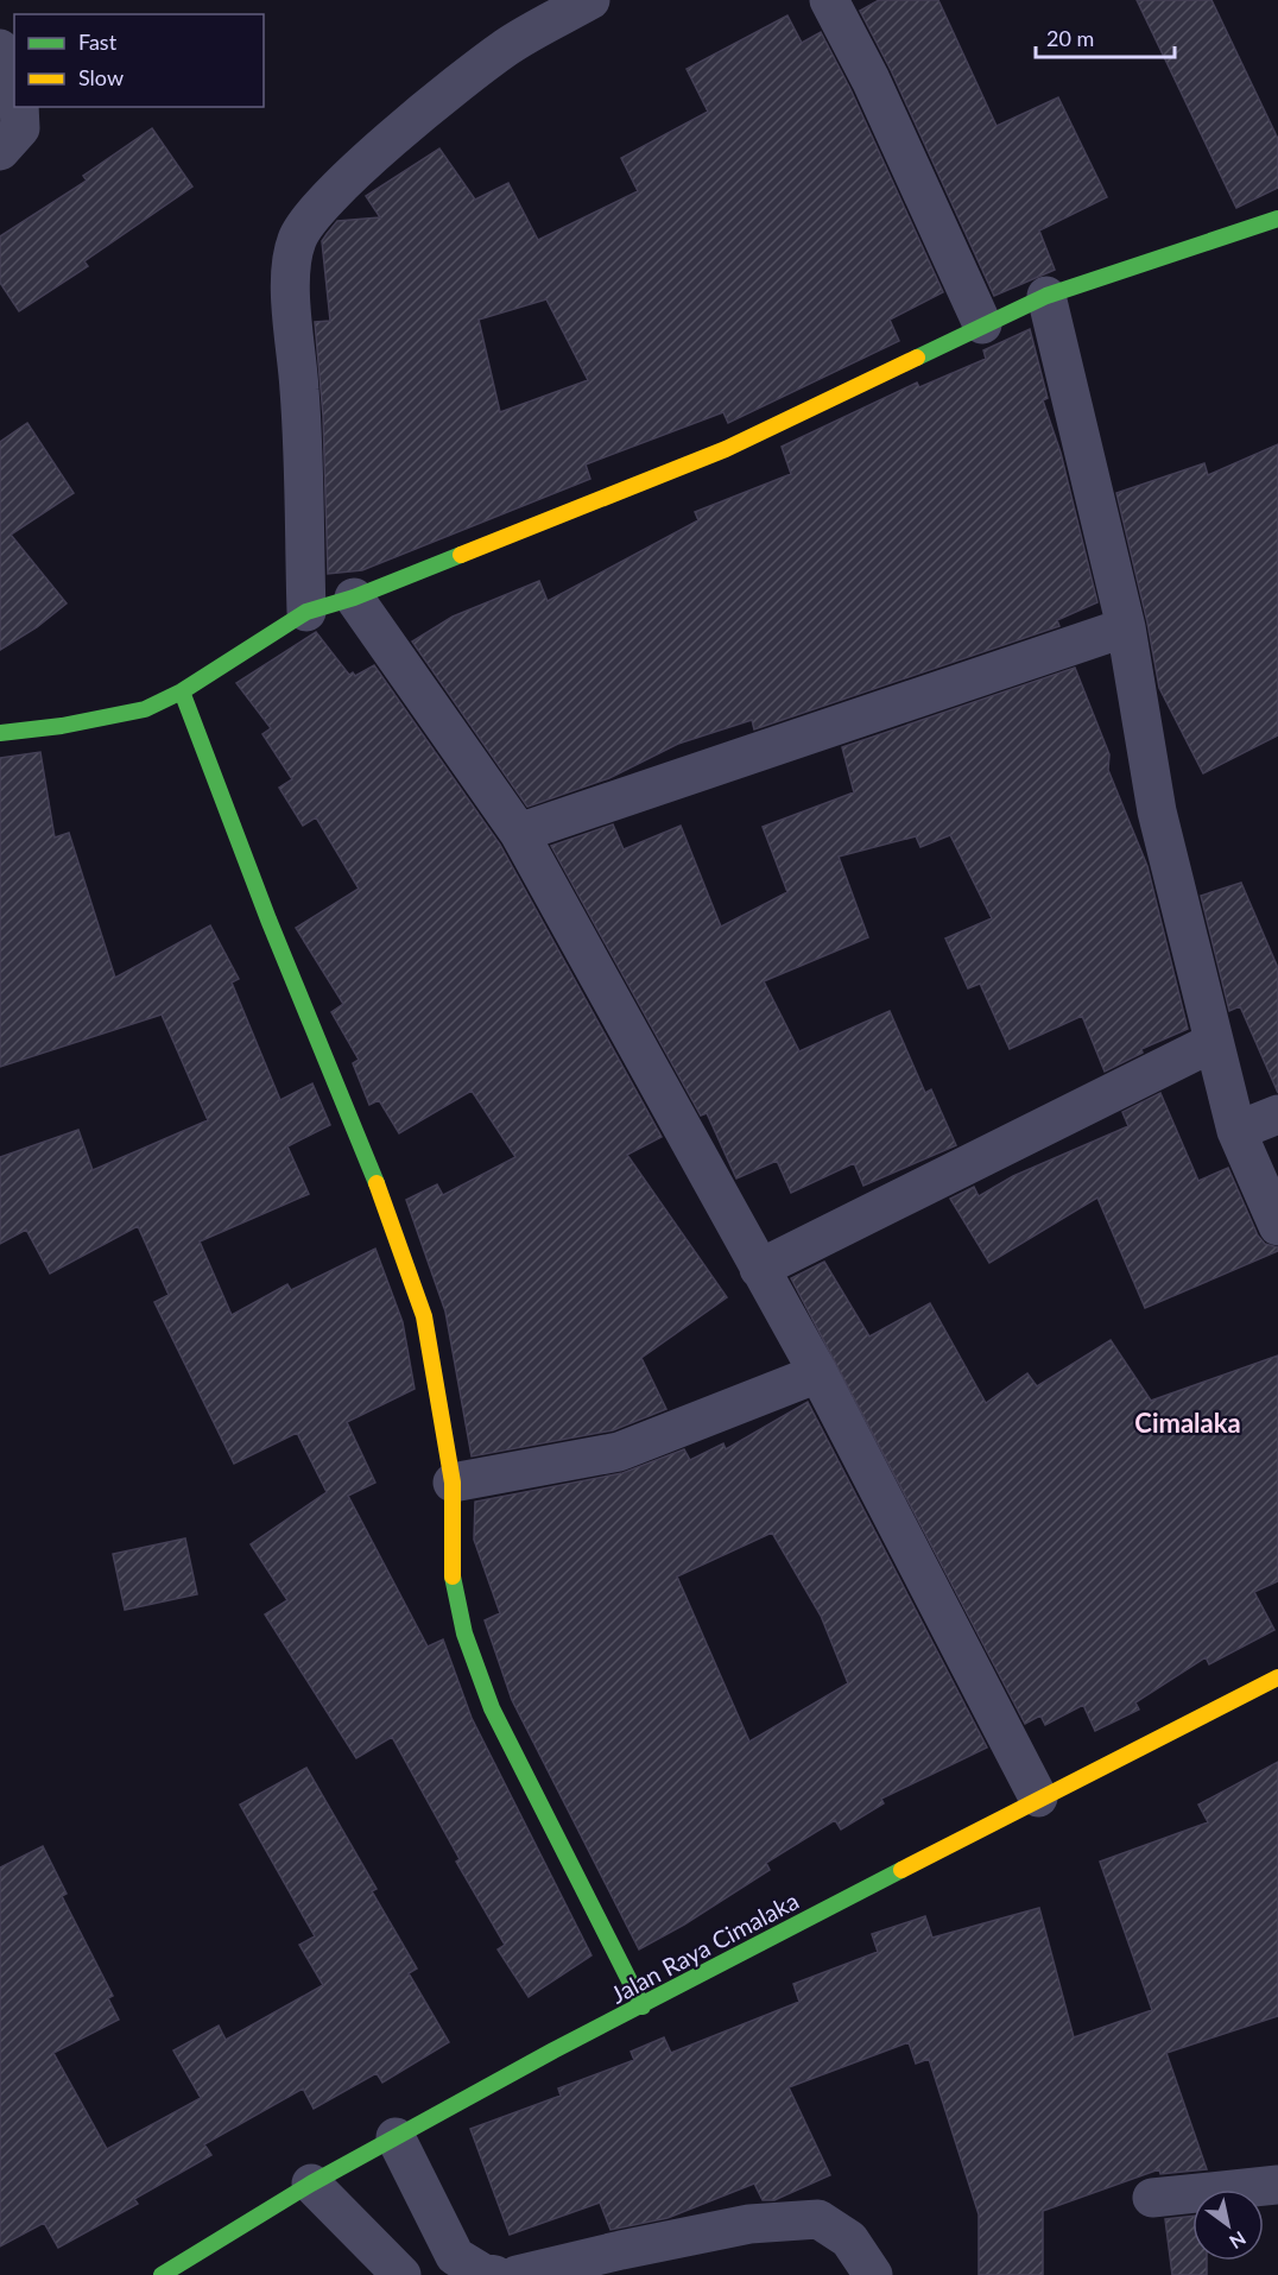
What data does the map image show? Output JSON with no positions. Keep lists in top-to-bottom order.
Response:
{
  "streets": {
    "main road": ["Jalan Raya Cimalaka"]
  },
  "districts": ["Cimalaka"],
  "legend": ["Fast", "Slow"],
  "scale_bar": "20 m",
  "north": "bottom right"
}
